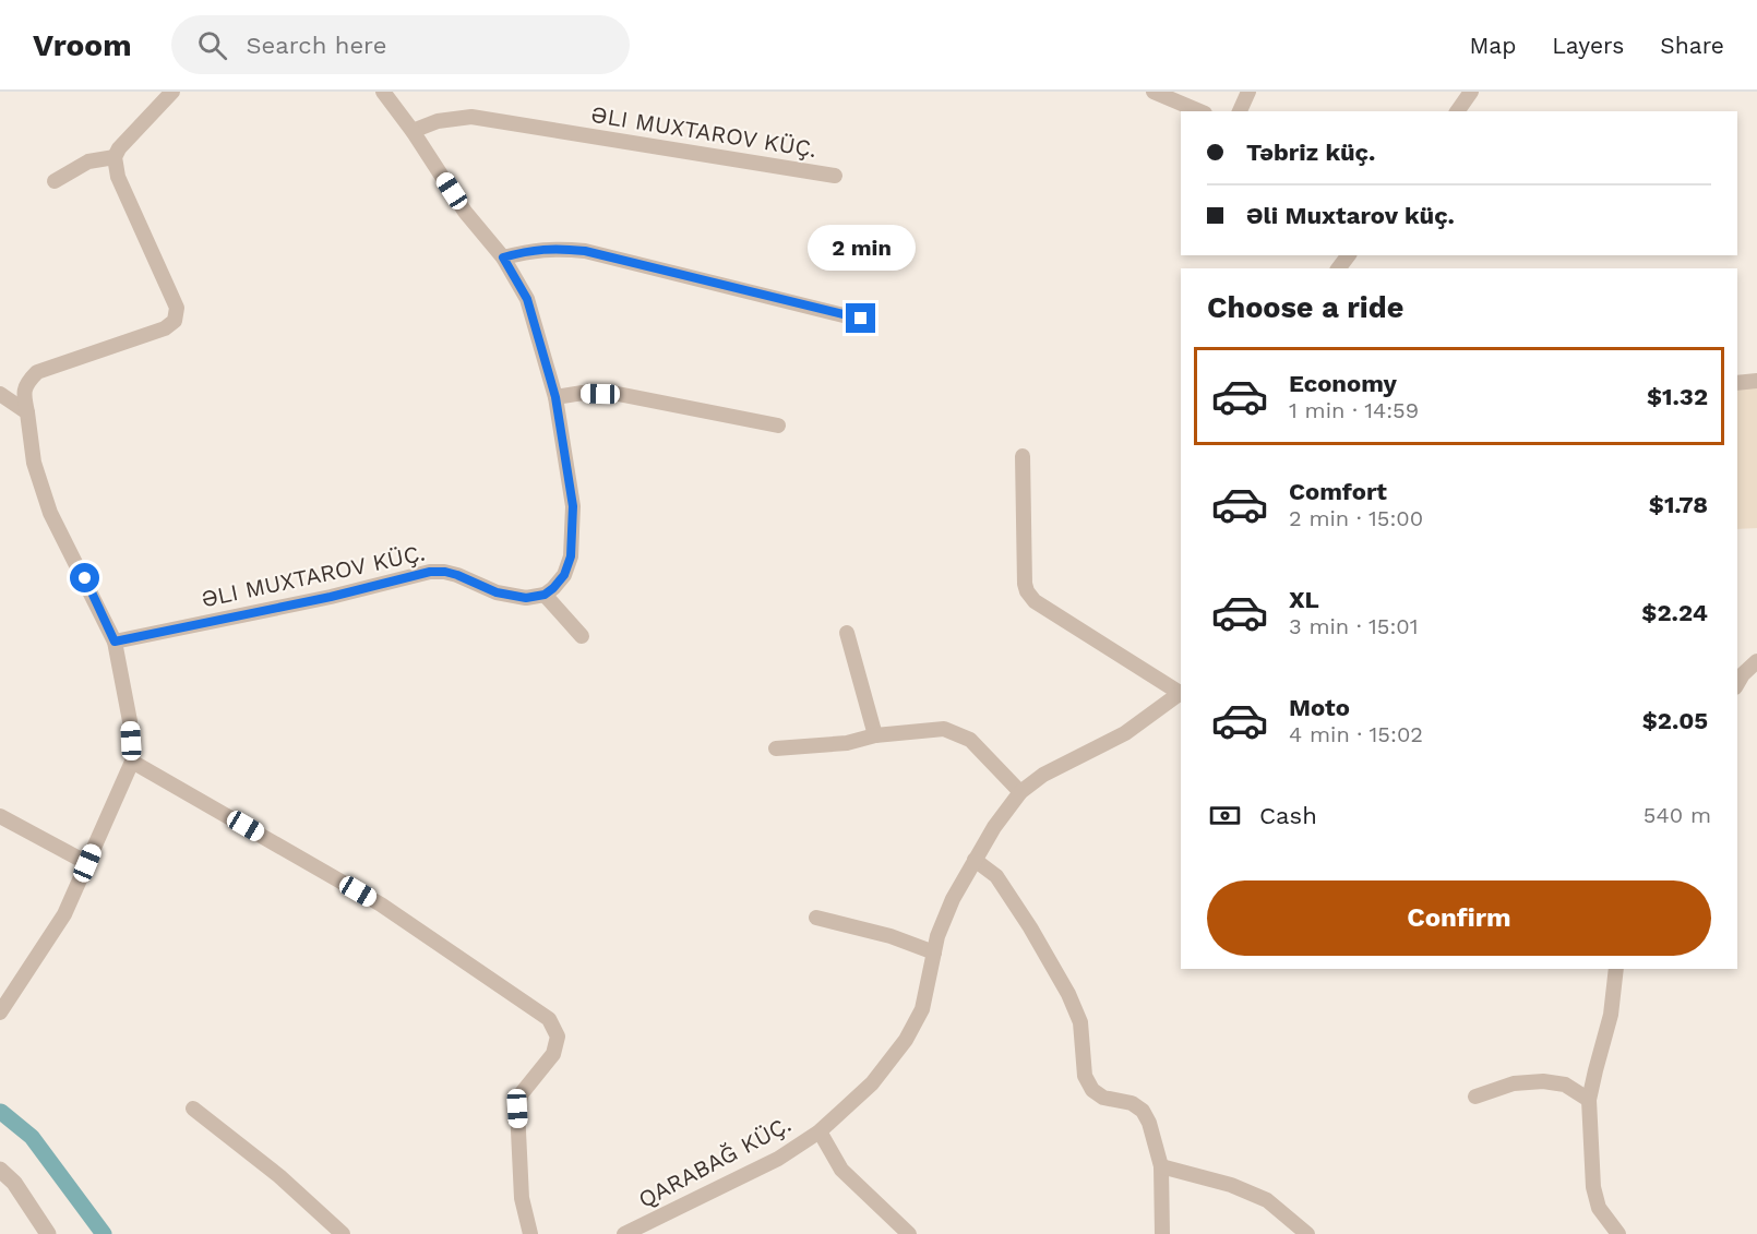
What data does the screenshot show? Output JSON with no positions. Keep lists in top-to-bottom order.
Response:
{
  "streets": {
    "street": ["ƏLI MUXTAROV KÜÇ.", "QARABAĞ KÜÇ."]
  },
  "page": {
    "header": "Vroom",
    "search": "Search here",
    "nav": ["Map", "Layers", "Share"],
    "banner": ["Təbriz küç.", "Əli Muxtarov küç."],
    "bubble": "2 min",
    "heading": "Choose a ride",
    "list": [
      {
        "name": "Economy",
        "note": "1 min · 14:59",
        "value": "$1.32"
      },
      {
        "name": "Comfort",
        "note": "2 min · 15:00",
        "value": "$1.78"
      },
      {
        "name": "XL",
        "note": "3 min · 15:01",
        "value": "$2.24"
      },
      {
        "name": "Moto",
        "note": "4 min · 15:02",
        "value": "$2.05"
      }
    ],
    "pay": ["Cash", "540 m"],
    "buttons": "Confirm"
  }
}
